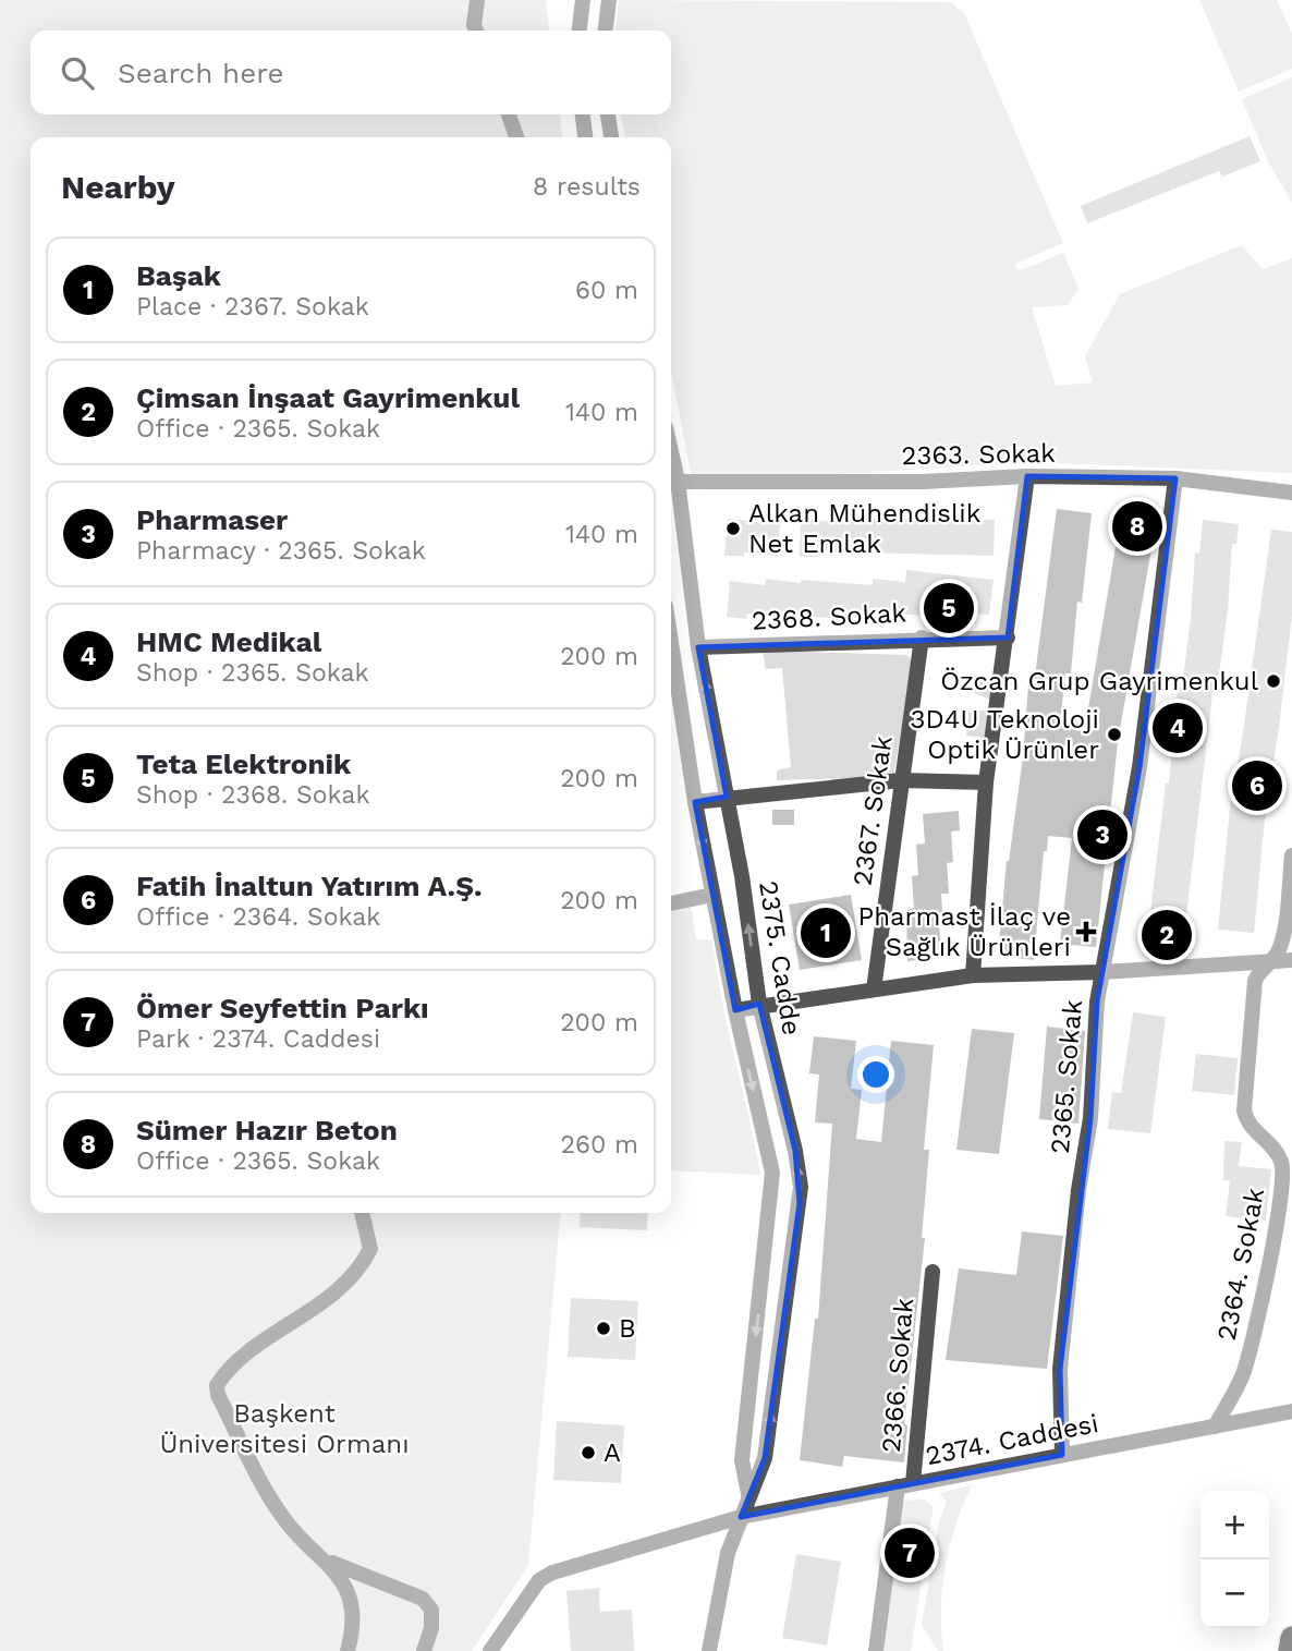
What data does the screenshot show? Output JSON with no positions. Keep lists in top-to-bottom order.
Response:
{
  "streets": {
    "street": [
      "2363. Sokak",
      "2368. Sokak",
      "2367. Sokak",
      "2375. Cadde",
      "2365. Sokak",
      "2364. Sokak",
      "2366. Sokak",
      "2374. Caddesi"
    ]
  },
  "crossings": [
    ["2363. Sokak", "2375. Cadde"],
    ["2363. Sokak", "2365. Sokak"],
    ["2368. Sokak", "2367. Sokak"],
    ["2368. Sokak", "2375. Cadde"],
    ["2375. Cadde", "2374. Caddesi"],
    ["2365. Sokak", "2374. Caddesi"],
    ["2364. Sokak", "2374. Caddesi"],
    ["2366. Sokak", "2374. Caddesi"]
  ],
  "parks": ["Başkent Üniversitesi Ormanı"],
  "places": {
    "other": [
      "Alkan Mühendislik Net Emlak",
      "Özcan Grup Gayrimenkul",
      "3D4U Teknoloji Optik Ürünler",
      "B",
      "A"
    ],
    "health": ["Pharmast İlaç ve Sağlık Ürünleri"]
  },
  "page": {
    "search": "Search here",
    "heading": ["Nearby", "8 results"],
    "list": [
      {
        "mark": "1",
        "name": "Başak",
        "note": "Place · 2367. Sokak",
        "value": "60 m"
      },
      {
        "mark": "2",
        "name": "Çimsan İnşaat Gayrimenkul",
        "note": "Office · 2365. Sokak",
        "value": "140 m"
      },
      {
        "mark": "3",
        "name": "Pharmaser",
        "note": "Pharmacy · 2365. Sokak",
        "value": "140 m"
      },
      {
        "mark": "4",
        "name": "HMC Medikal",
        "note": "Shop · 2365. Sokak",
        "value": "200 m"
      },
      {
        "mark": "5",
        "name": "Teta Elektronik",
        "note": "Shop · 2368. Sokak",
        "value": "200 m"
      },
      {
        "mark": "6",
        "name": "Fatih İnaltun Yatırım A.Ş.",
        "note": "Office · 2364. Sokak",
        "value": "200 m"
      },
      {
        "mark": "7",
        "name": "Ömer Seyfettin Parkı",
        "note": "Park · 2374. Caddesi",
        "value": "200 m"
      },
      {
        "mark": "8",
        "name": "Sümer Hazır Beton",
        "note": "Office · 2365. Sokak",
        "value": "260 m"
      }
    ],
    "pins": [
      "8",
      "5",
      "4",
      "6",
      "3",
      "1",
      "2",
      "7"
    ],
    "map_buttons": ["+", "−"]
  }
}
